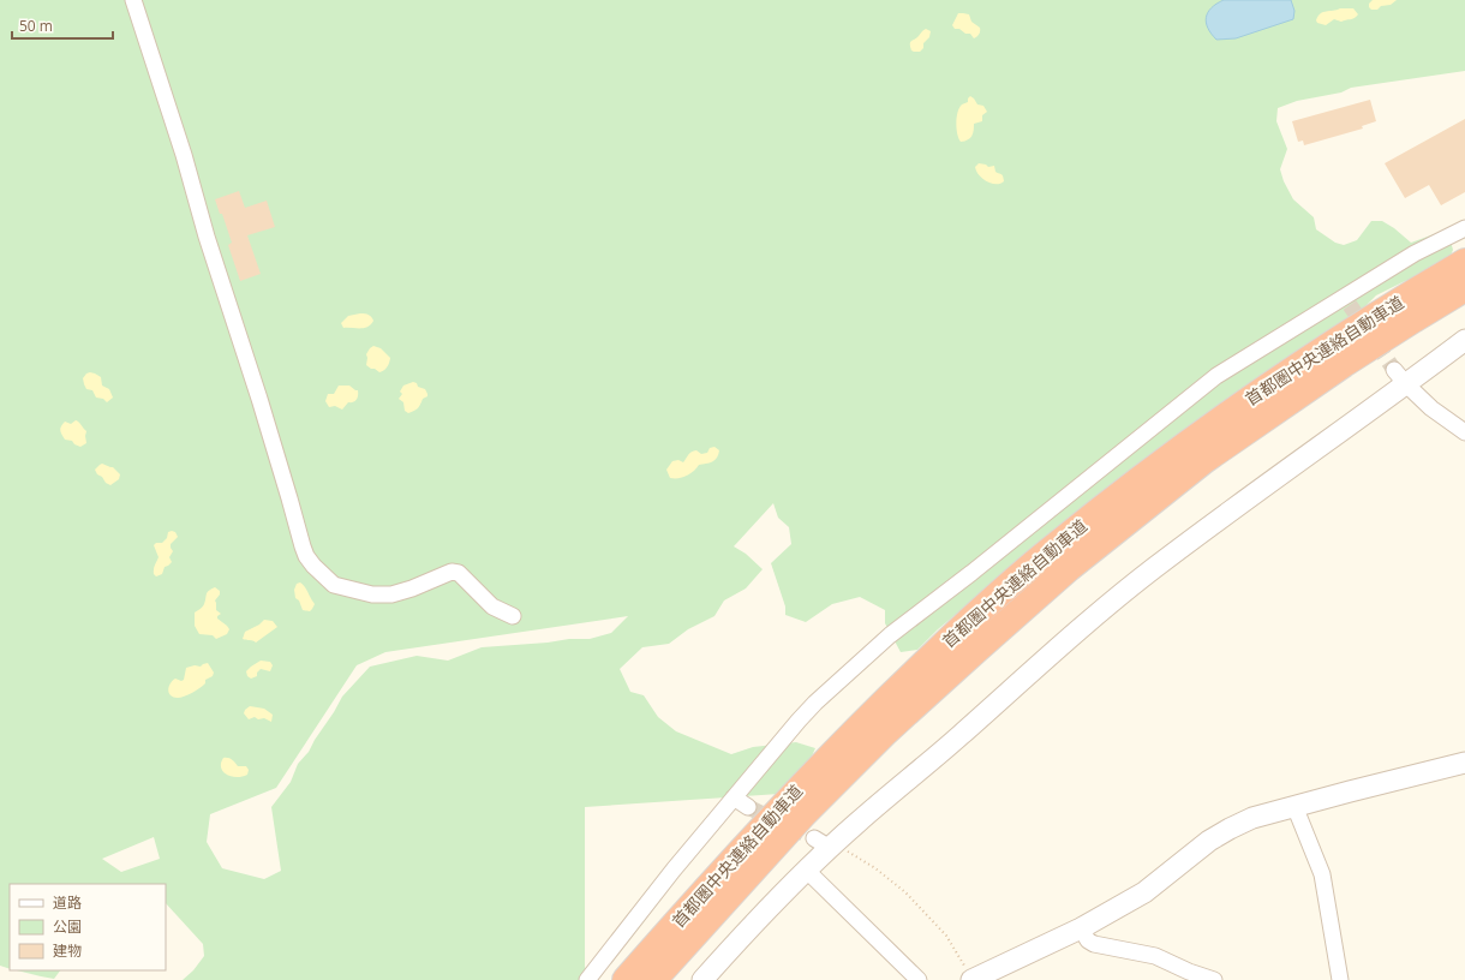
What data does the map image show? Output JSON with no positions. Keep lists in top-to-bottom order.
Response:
{
  "streets": {
    "highway": ["首都圏中央連絡自動車道"]
  },
  "legend": ["道路", "公園", "建物"],
  "scale_bar": "50 m"
}
